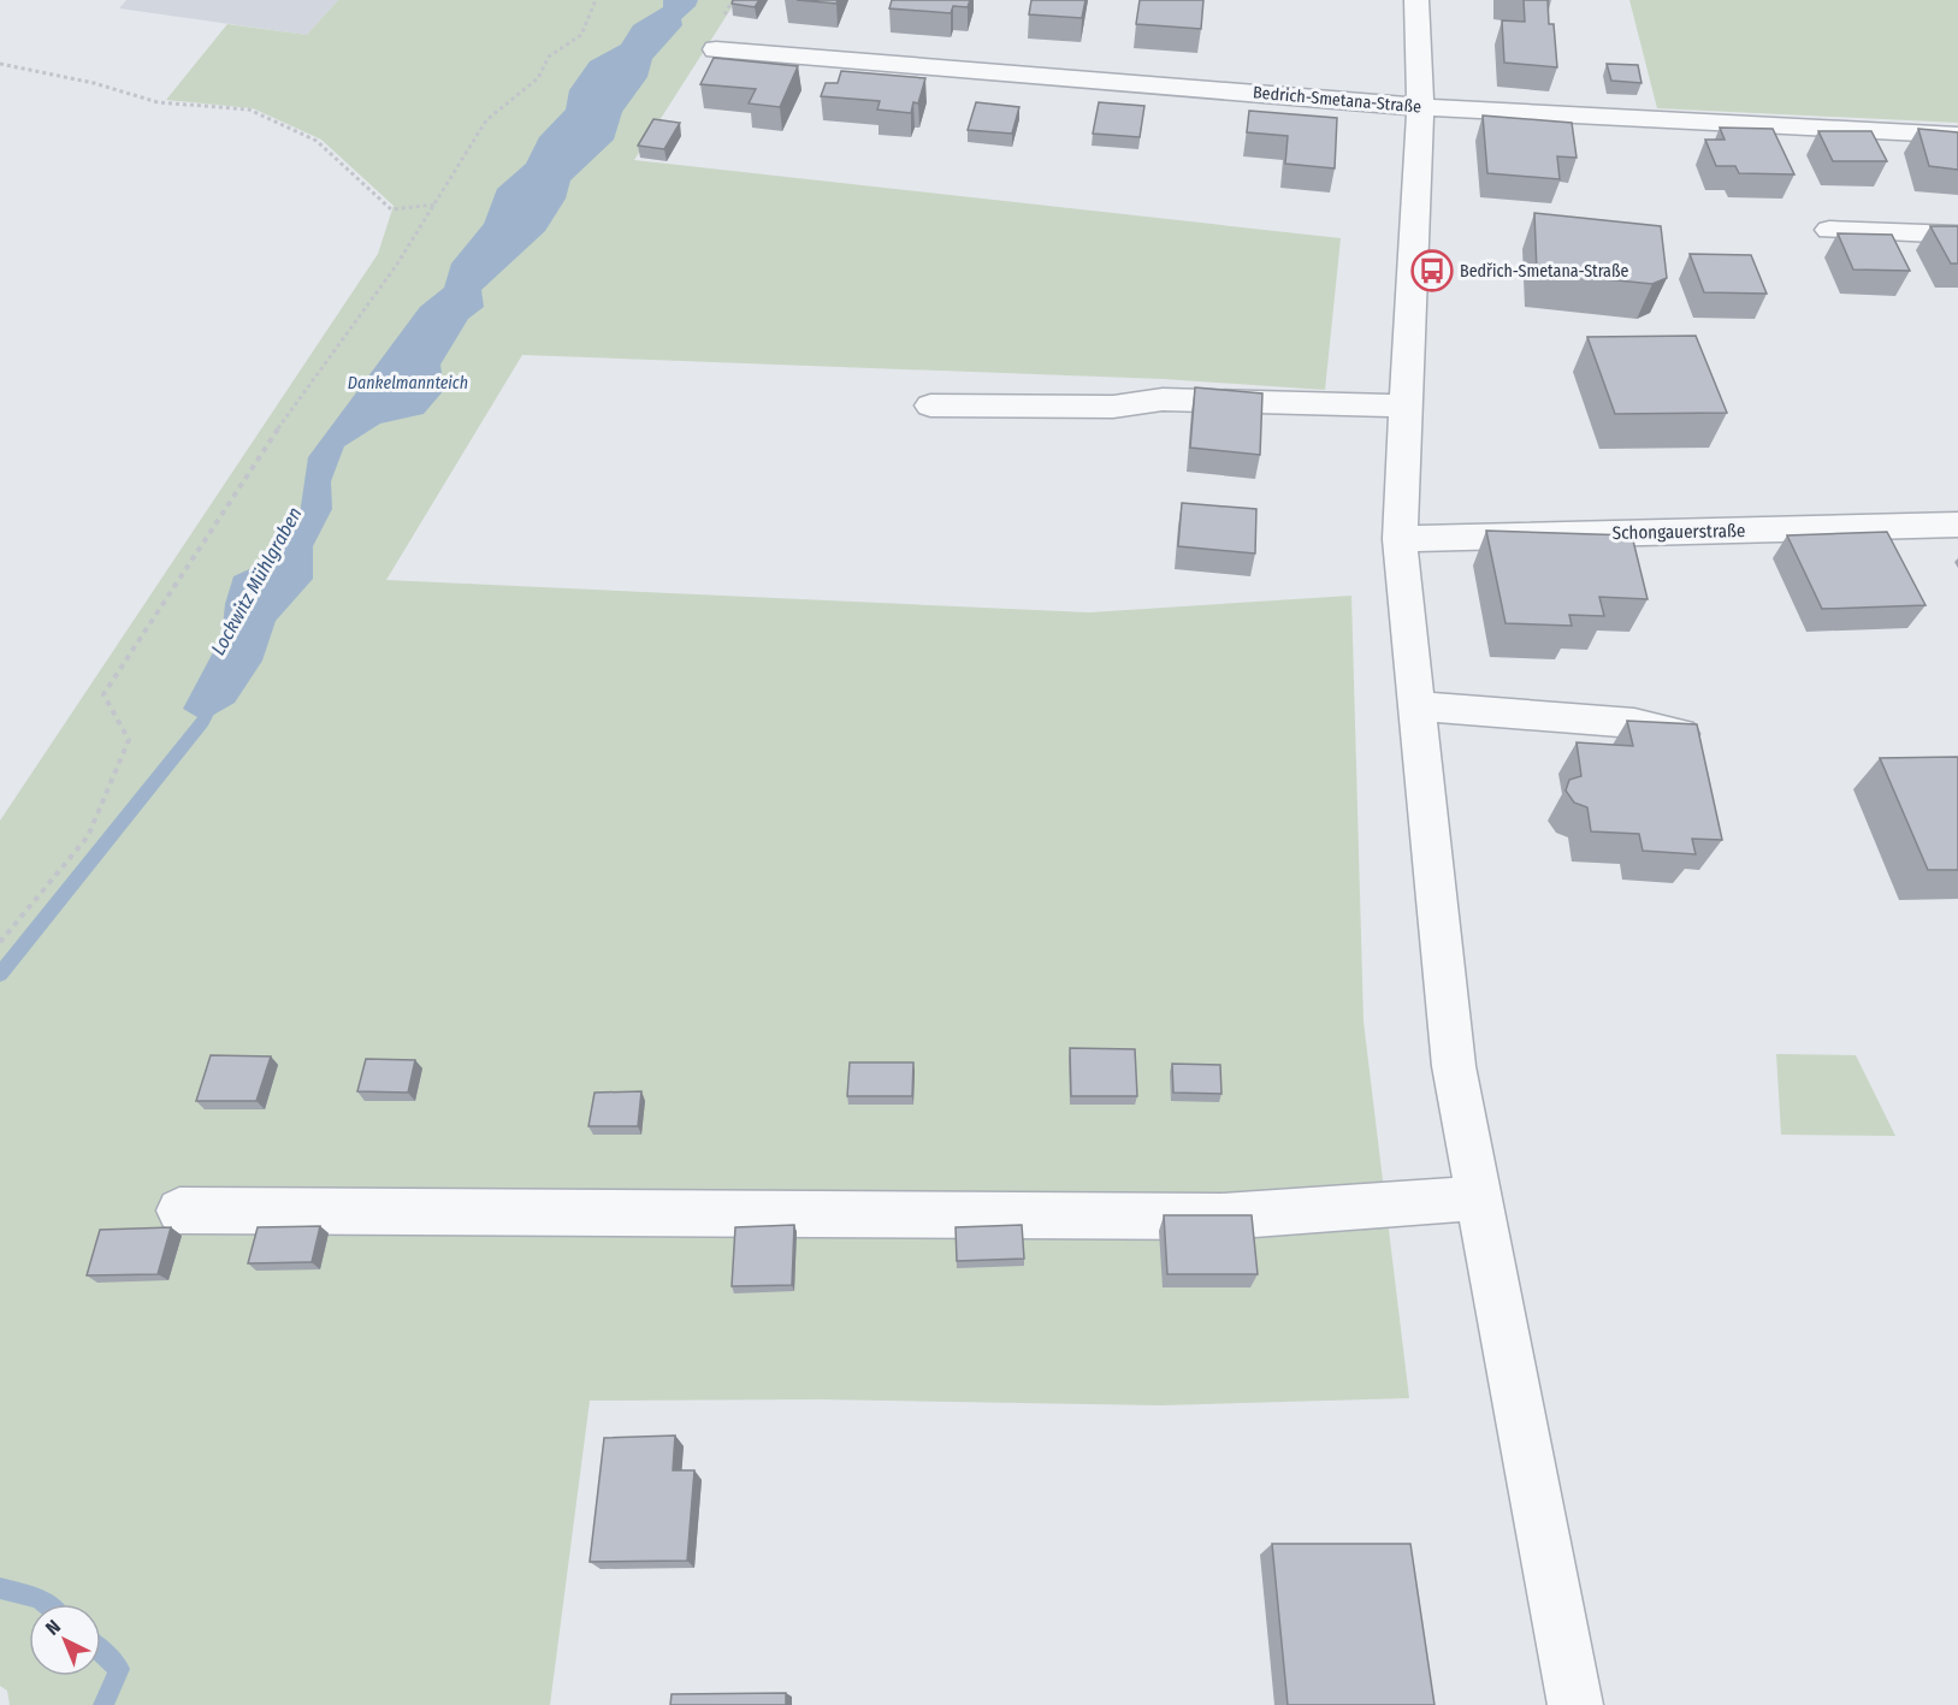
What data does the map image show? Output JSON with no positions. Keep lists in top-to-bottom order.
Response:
{
  "streets": {
    "street": ["Bedrich-Smetana-Straße", "Schongauerstraße"]
  },
  "water": ["Dankelmannteich", "Lockwitz Mühlgraben"],
  "places": {
    "bus stop": ["Bedřich-Smetana-Straße"]
  },
  "north": "top left"
}
